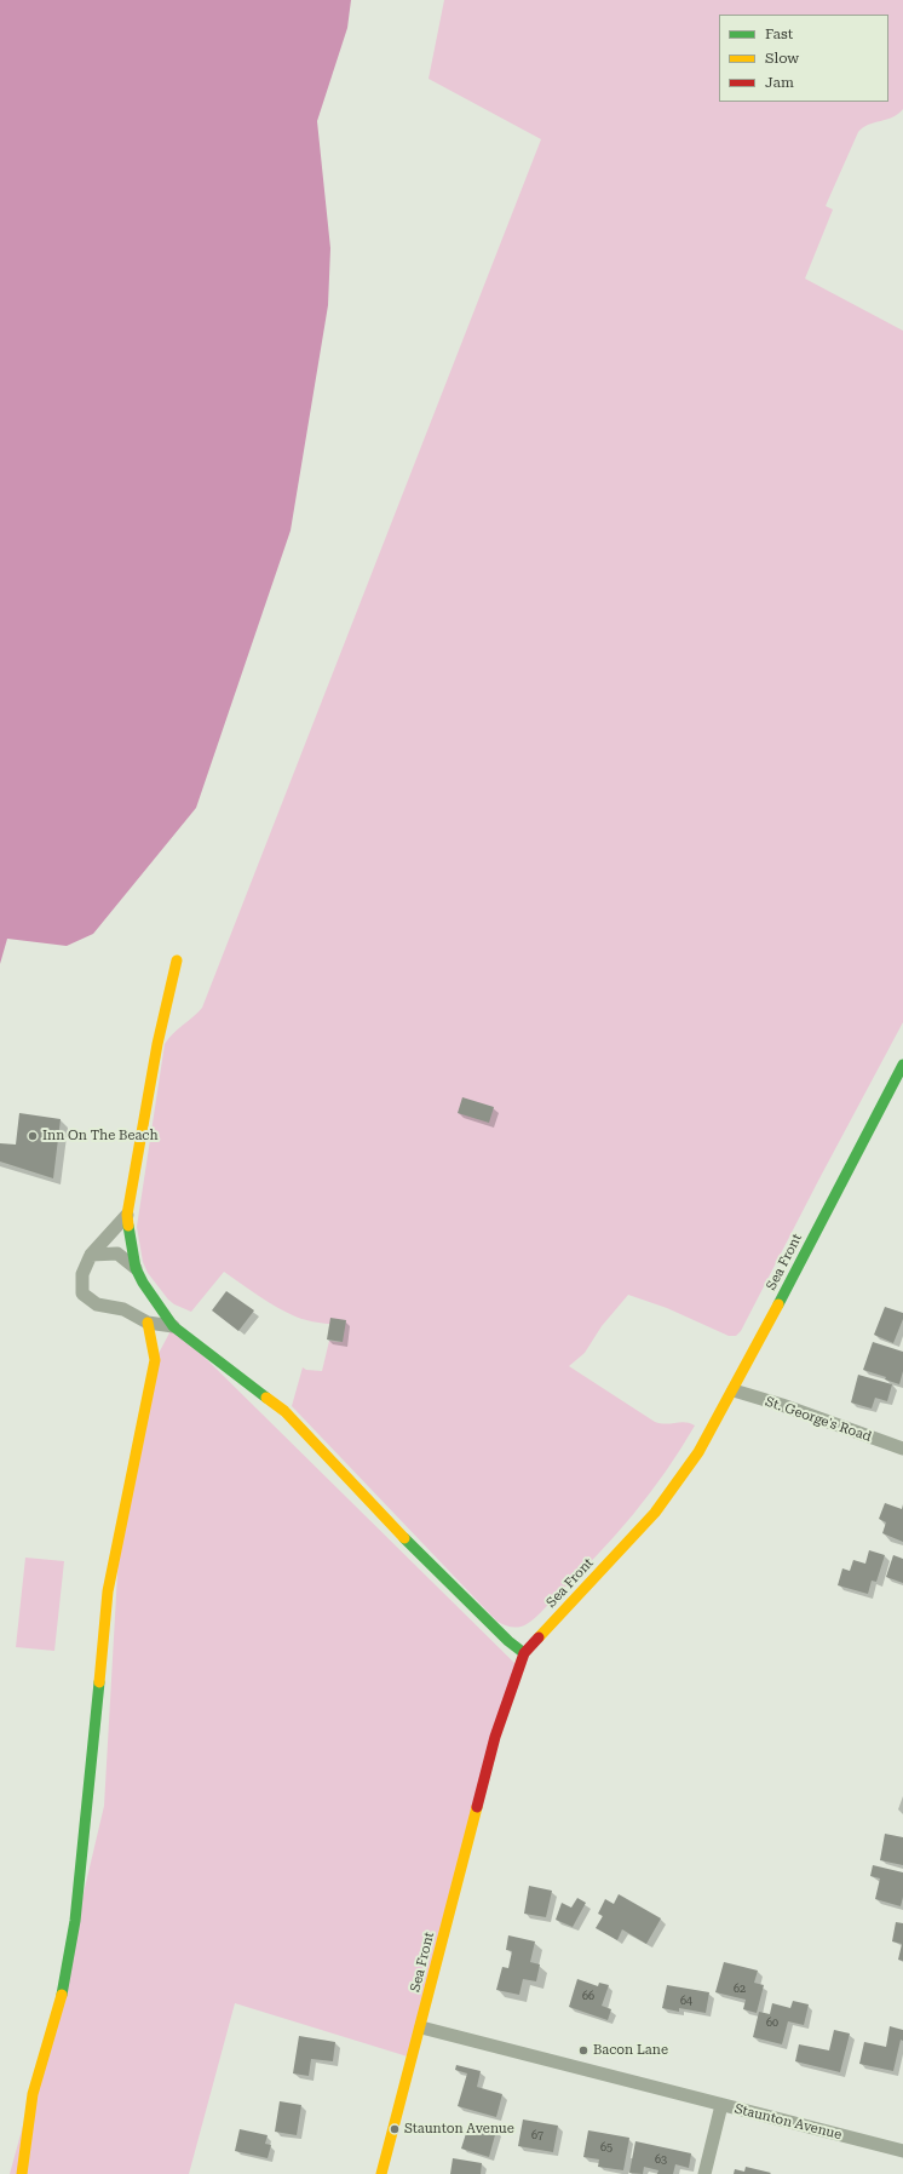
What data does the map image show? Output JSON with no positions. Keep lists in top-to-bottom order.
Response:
{
  "streets": {
    "street": ["Sea Front", "St. George's Road", "Staunton Avenue"]
  },
  "crossings": [
    ["Sea Front", "St. George's Road"],
    ["Sea Front", "Staunton Avenue"]
  ],
  "places": ["Inn On The Beach", "Bacon Lane", "Staunton Avenue"],
  "house_numbers": [
    "62",
    "66",
    "64",
    "60",
    "67",
    "65",
    "63"
  ],
  "legend": ["Fast", "Slow", "Jam"]
}
